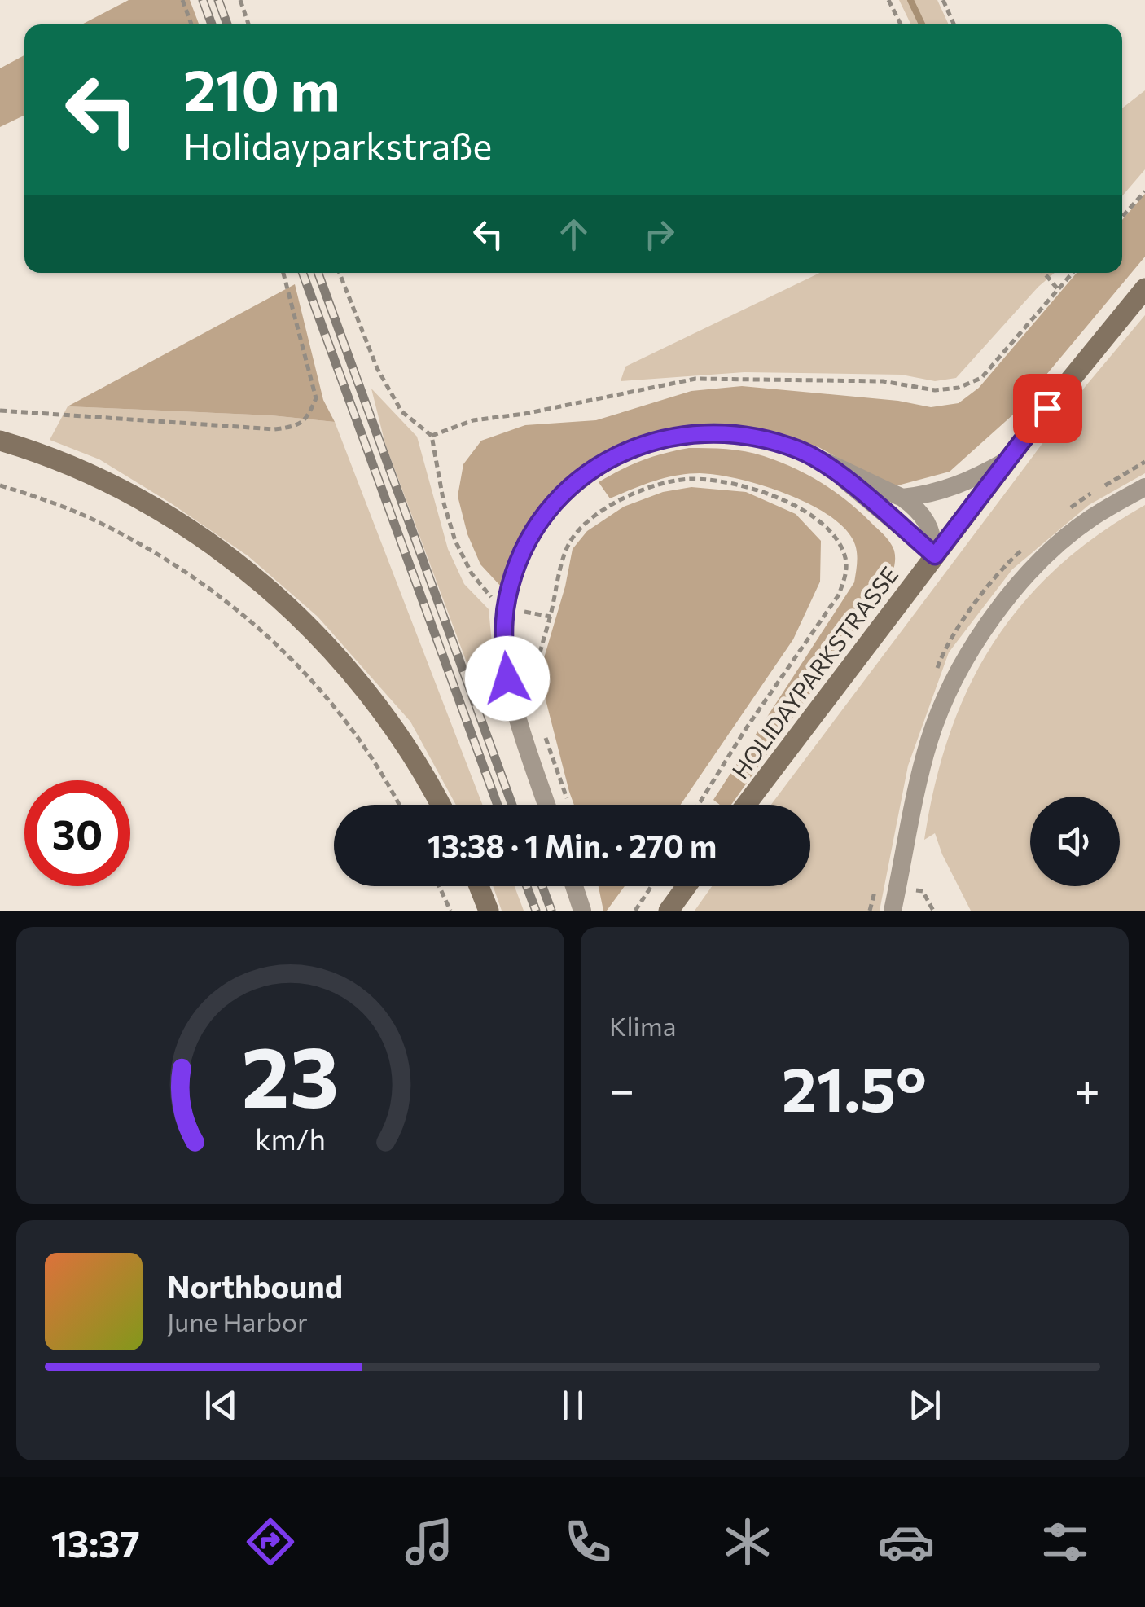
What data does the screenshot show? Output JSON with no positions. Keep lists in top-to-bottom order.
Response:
{
  "streets": {
    "main road": ["HOLIDAYPARKSTRASSE"]
  },
  "page": {
    "turn": ["210 m", "Holidayparkstraße"],
    "limit": "30",
    "trip": "13:38 · 1 Min. · 270 m",
    "tile": "Klima",
    "heat": ["−", "21.5°", "+"],
    "song": ["Northbound", "June Harbor"],
    "tabs": "13:37",
    "gauge": ["23", "km/h"]
  }
}
